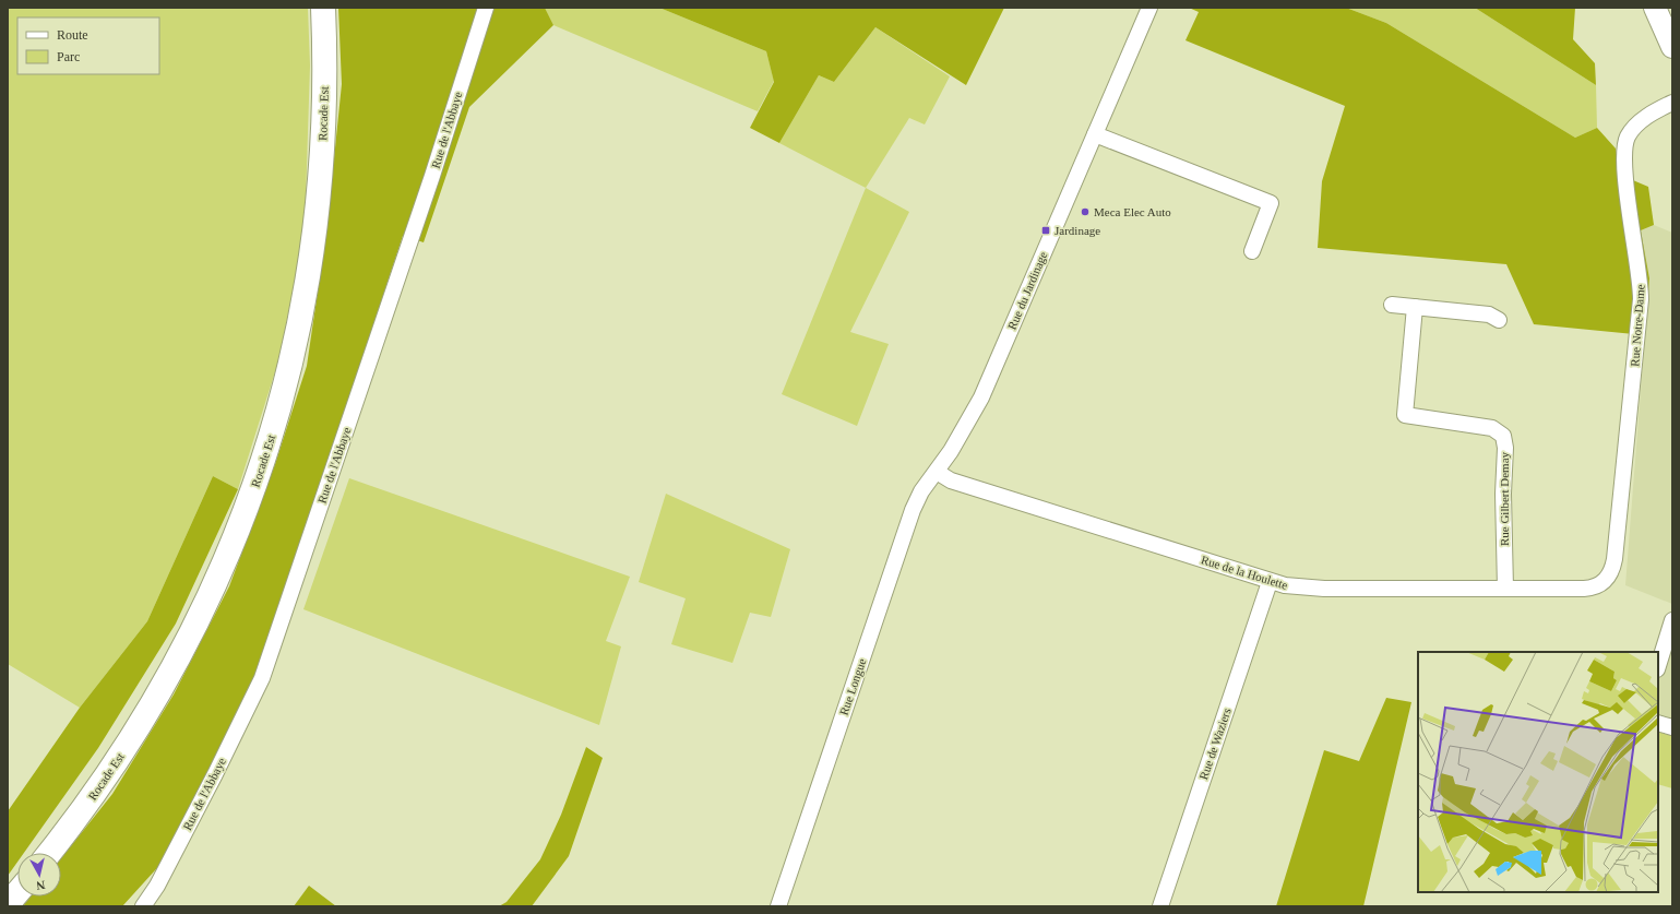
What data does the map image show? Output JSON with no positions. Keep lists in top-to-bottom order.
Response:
{
  "streets": {
    "main road": ["Rocade Est"],
    "street": [
      "Rue de l'Abbaye",
      "Rue du Jardinage",
      "Rue Notre-Dame",
      "Rue Gilbert Demay",
      "Rue de la Houlette",
      "Rue Longue",
      "Rue de Waziers"
    ]
  },
  "crossings": [
    ["Rue du Jardinage", "Rue de la Houlette"],
    ["Rue du Jardinage", "Rue Longue"],
    ["Rue Notre-Dame", "Rue de la Houlette"],
    ["Rue Gilbert Demay", "Rue de la Houlette"],
    ["Rue de la Houlette", "Rue Longue"],
    ["Rue de la Houlette", "Rue de Waziers"]
  ],
  "places": {
    "other": ["Meca Elec Auto"],
    "transit": ["Jardinage"]
  },
  "legend": ["Route", "Parc"],
  "north": "bottom"
}
